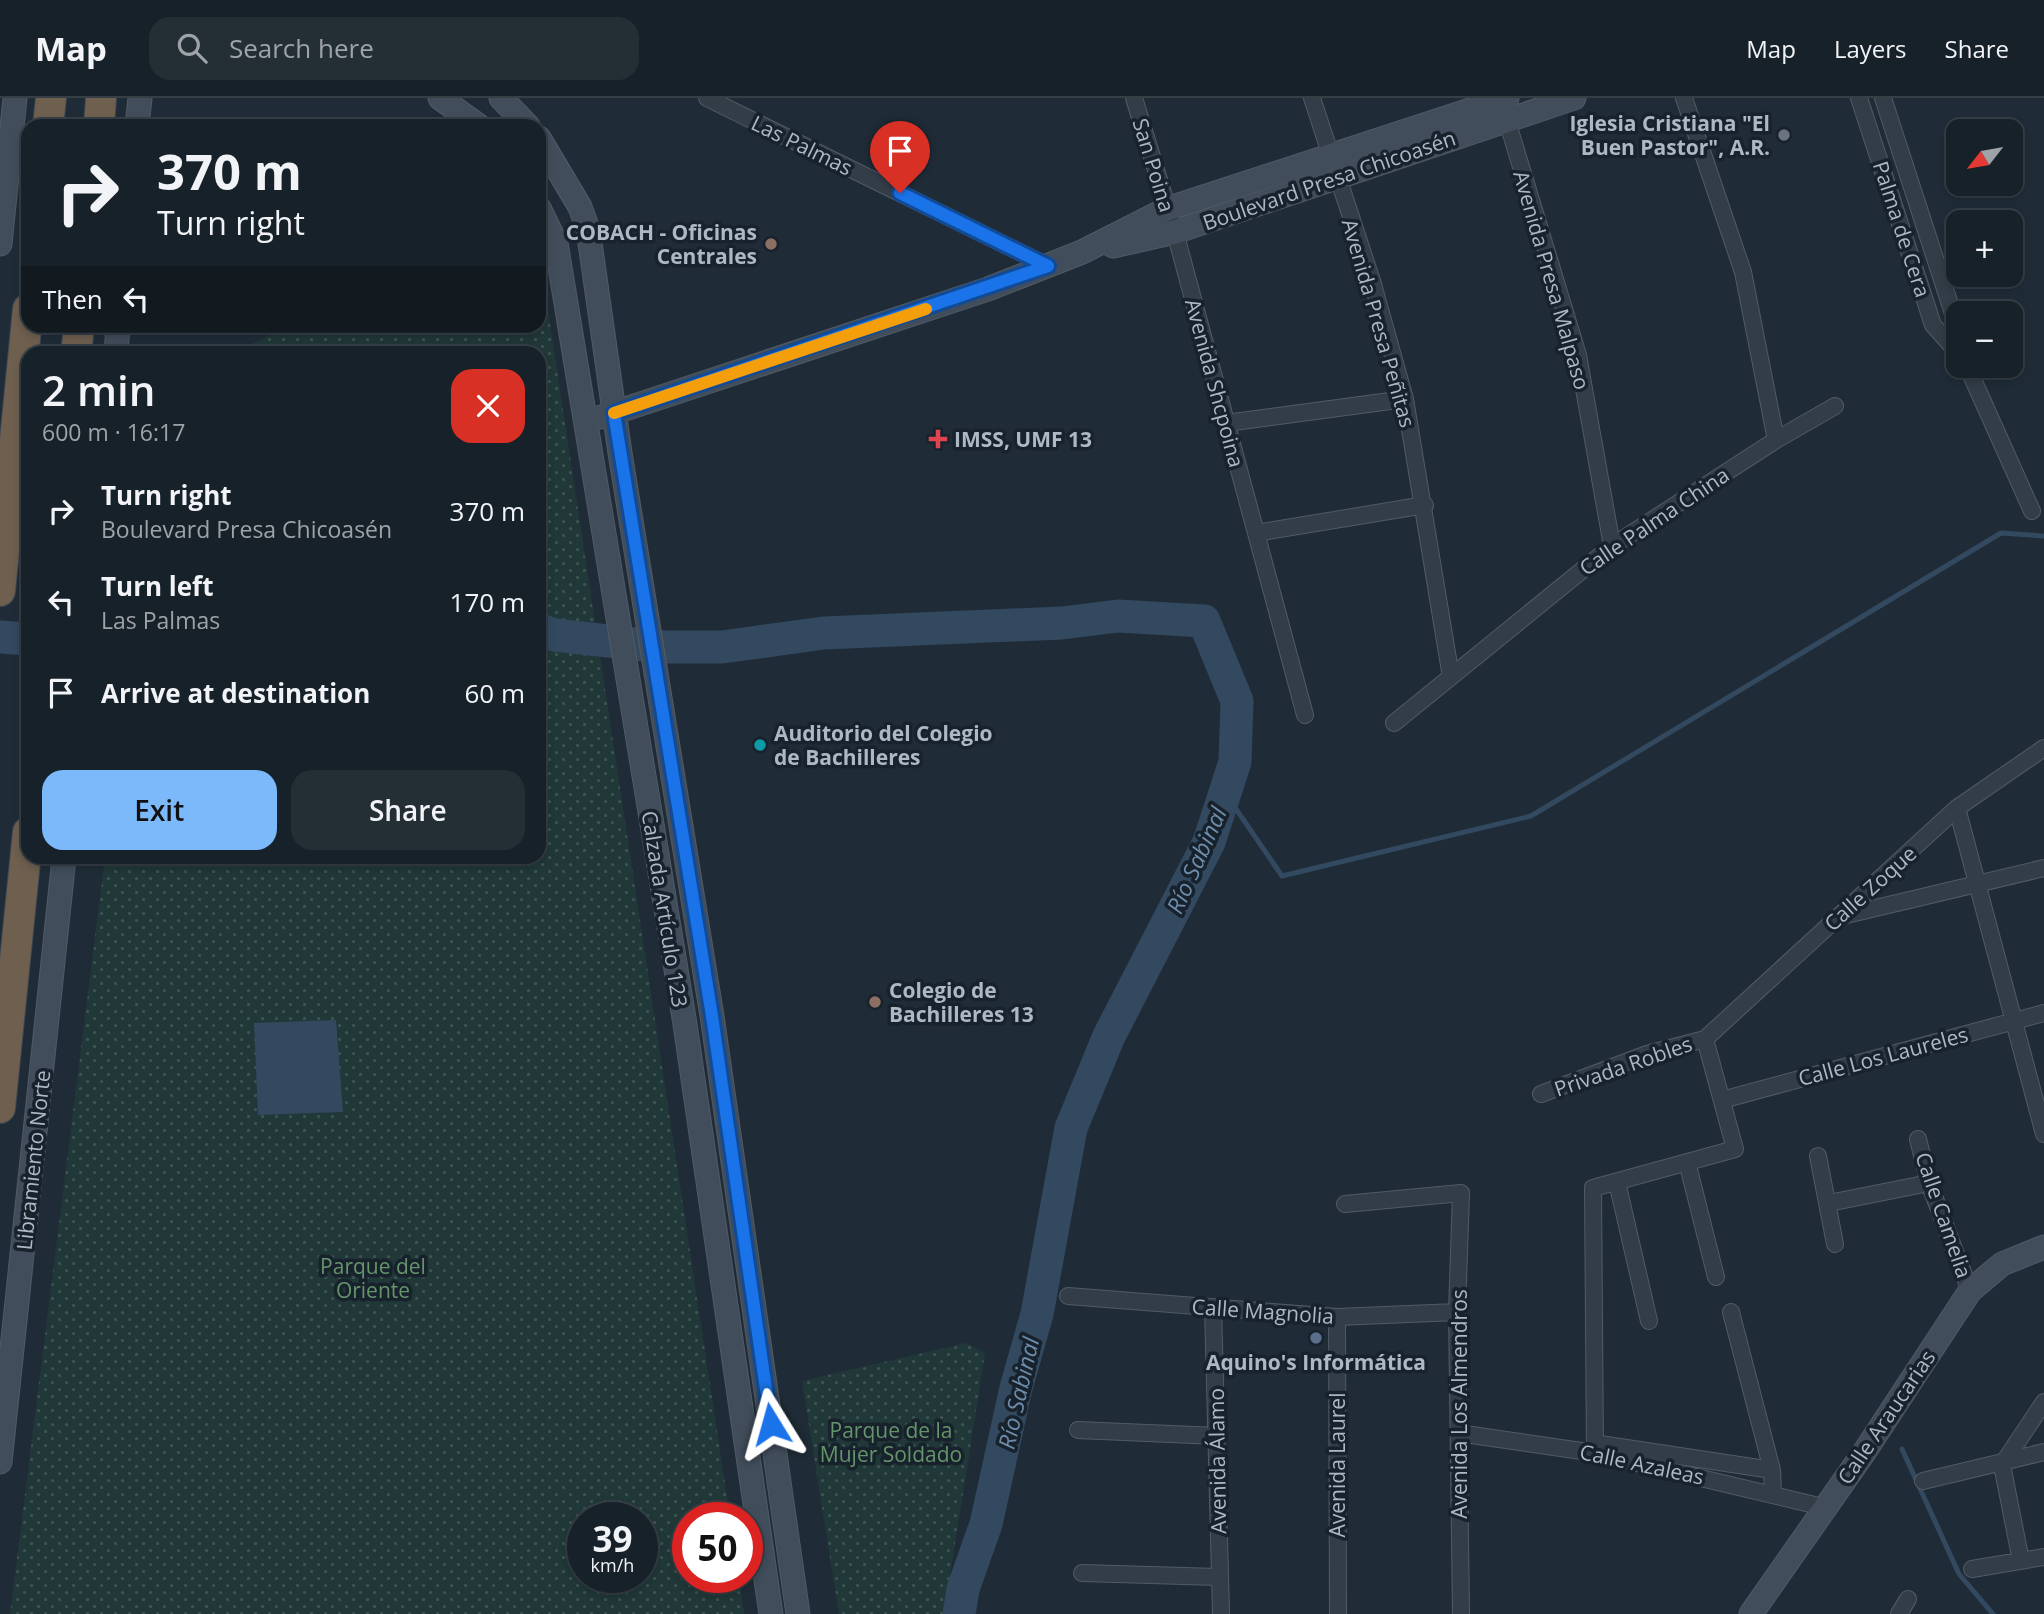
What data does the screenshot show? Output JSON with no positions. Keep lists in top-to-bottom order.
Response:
{
  "streets": {
    "main road": [
      "Boulevard Presa Chicoasén",
      "Calzada Artículo 123",
      "Libramiento Norte",
      "Calle Araucarias"
    ],
    "street": [
      "Las Palmas",
      "San Poina",
      "Palma de Cera",
      "Avenida Presa Malpaso",
      "Avenida Presa Peñitas",
      "Avenida Shcpoina",
      "Calle Palma China",
      "Calle Zoque",
      "Calle Los Laureles",
      "Privada Robles",
      "Calle Camelia",
      "Calle Magnolia",
      "Avenida Los Almendros",
      "Avenida Álamo",
      "Calle Azaleas",
      "Avenida Laurel"
    ]
  },
  "crossings": [
    ["Las Palmas", "Boulevard Presa Chicoasén"],
    ["San Poina", "Boulevard Presa Chicoasén"],
    ["San Poina", "Avenida Shcpoina"],
    ["Boulevard Presa Chicoasén", "Avenida Presa Malpaso"],
    ["Boulevard Presa Chicoasén", "Avenida Presa Peñitas"],
    ["Boulevard Presa Chicoasén", "Avenida Shcpoina"],
    ["Boulevard Presa Chicoasén", "Calzada Artículo 123"],
    ["Avenida Presa Malpaso", "Calle Palma China"],
    ["Avenida Presa Peñitas", "Calle Palma China"],
    ["Calle Zoque", "Privada Robles"],
    ["Calle Camelia", "Calle Araucarias"],
    ["Calle Magnolia", "Avenida Los Almendros"],
    ["Calle Magnolia", "Avenida Álamo"],
    ["Calle Magnolia", "Avenida Laurel"],
    ["Avenida Los Almendros", "Calle Azaleas"],
    ["Calle Araucarias", "Calle Azaleas"]
  ],
  "water": ["Río Sabinal"],
  "parks": ["Parque del Oriente", "Parque de la Mujer Soldado"],
  "places": {
    "other": [
      "Iglesia Cristiana \"El Buen Pastor\", A.R.",
      "COBACH - Oficinas Centrales",
      "Auditorio del Colegio de Bachilleres",
      "Colegio de Bachilleres 13",
      "Aquino's Informática"
    ],
    "health": ["IMSS, UMF 13"]
  },
  "north": "bottom left",
  "page": {
    "header": "Map",
    "search": "Search here",
    "nav": ["Map", "Layers", "Share"],
    "map_buttons": ["+", "−"],
    "turn": ["370 m", "Turn right"],
    "then": "Then",
    "heading": ["2 min", "600 m · 16:17"],
    "list": [
      {
        "name": "Turn right",
        "note": "Boulevard Presa Chicoasén",
        "value": "370 m"
      },
      {
        "name": "Turn left",
        "note": "Las Palmas",
        "value": "170 m"
      },
      {
        "name": "Arrive at destination",
        "value": "60 m"
      }
    ],
    "buttons": ["Exit", "Share"],
    "speed": "39 km/h",
    "limit": "50"
  }
}
